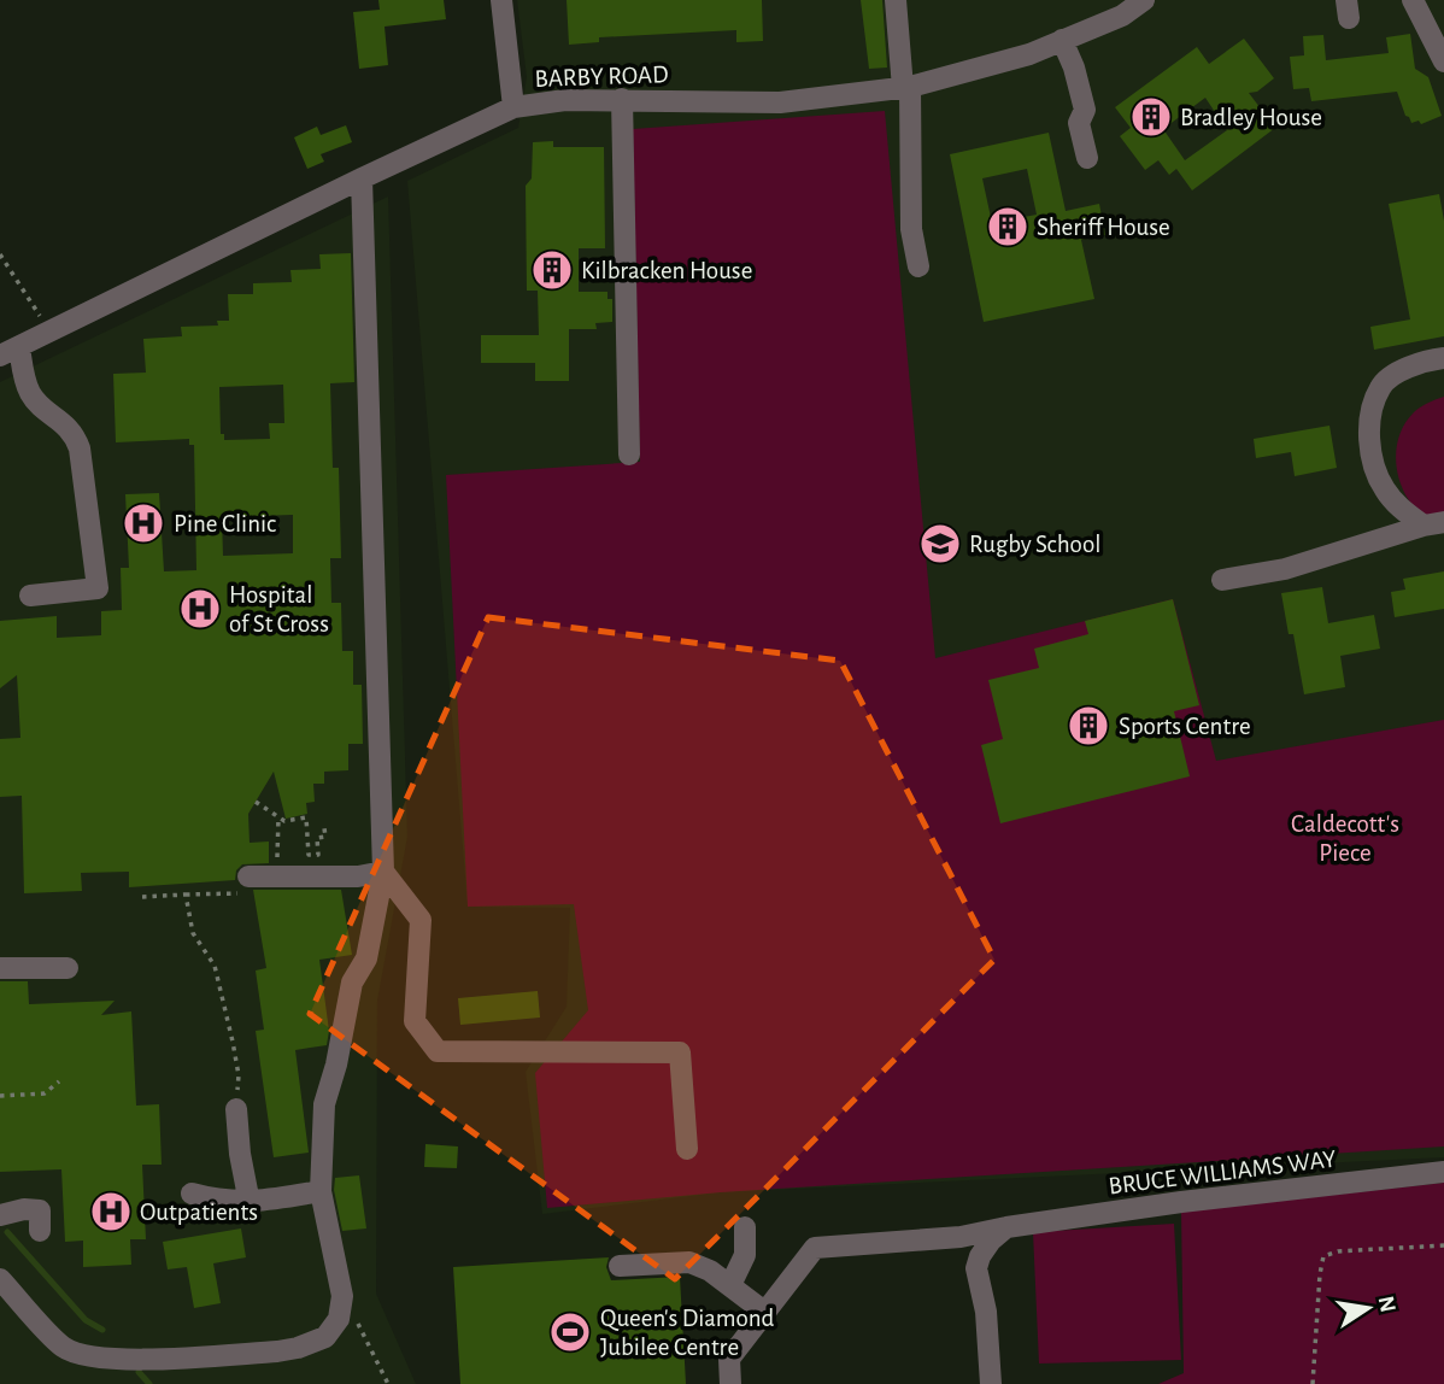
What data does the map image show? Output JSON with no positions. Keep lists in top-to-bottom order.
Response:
{
  "streets": {
    "street": ["BARBY ROAD", "BRUCE WILLIAMS WAY"]
  },
  "parks": ["Caldecott's Piece"],
  "places": {
    "building": [
      "Bradley House",
      "Sheriff House",
      "Kilbracken House",
      "Sports Centre"
    ],
    "hospital": ["Pine Clinic", "Hospital of St Cross", "Outpatients"],
    "school or university": ["Rugby School"],
    "sports": ["Queen's Diamond Jubilee Centre"]
  },
  "north": "right"
}
